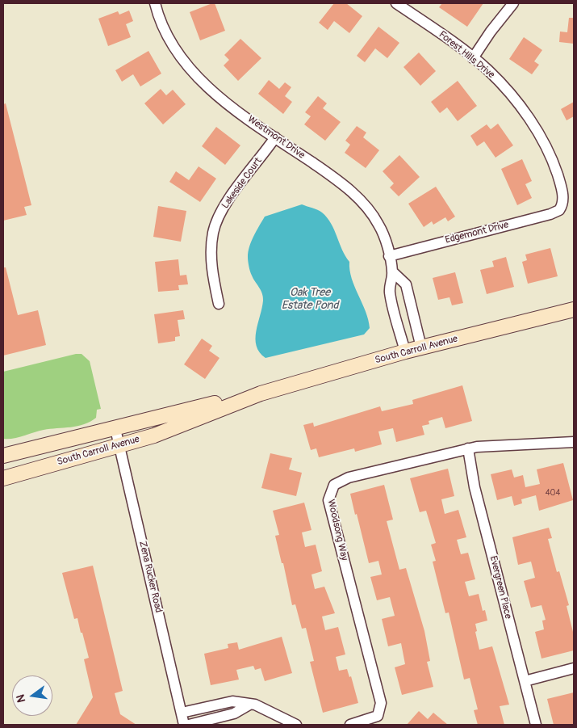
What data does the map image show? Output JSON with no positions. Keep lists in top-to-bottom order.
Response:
{
  "streets": {
    "main road": ["South Carroll Avenue"],
    "street": [
      "Forest Hills Drive",
      "Westmont Drive",
      "Lakeside Court",
      "Edgemont Drive",
      "Woodsong Way",
      "Zena Rucker Road",
      "Evergreen Place"
    ]
  },
  "crossings": [
    ["Forest Hills Drive", "Edgemont Drive"],
    ["Westmont Drive", "Lakeside Court"],
    ["Westmont Drive", "Edgemont Drive"],
    ["Westmont Drive", "South Carroll Avenue"],
    ["South Carroll Avenue", "Zena Rucker Road"],
    ["Woodsong Way", "Evergreen Place"]
  ],
  "water": ["Oak Tree Estate Pond"],
  "house_numbers": ["404"],
  "north": "left"
}
